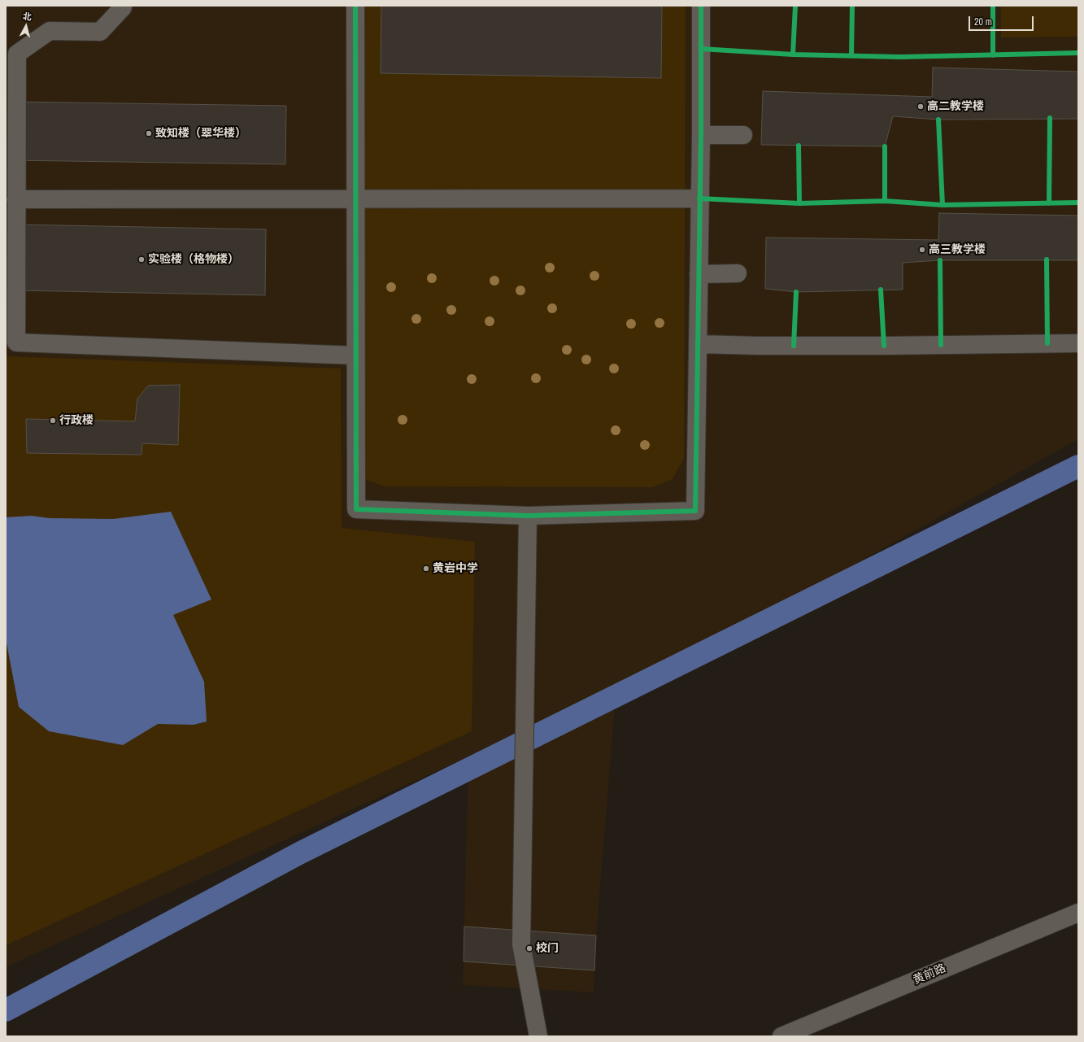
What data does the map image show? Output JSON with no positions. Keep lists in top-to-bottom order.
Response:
{
  "streets": {
    "street": ["黄前路"]
  },
  "places": [
    "高二教学楼",
    "致知楼（翠华楼）",
    "高三教学楼",
    "实验楼（格物楼）",
    "行政楼",
    "黄岩中学",
    "校门"
  ],
  "scale_bar": "20 m",
  "north": "top"
}
